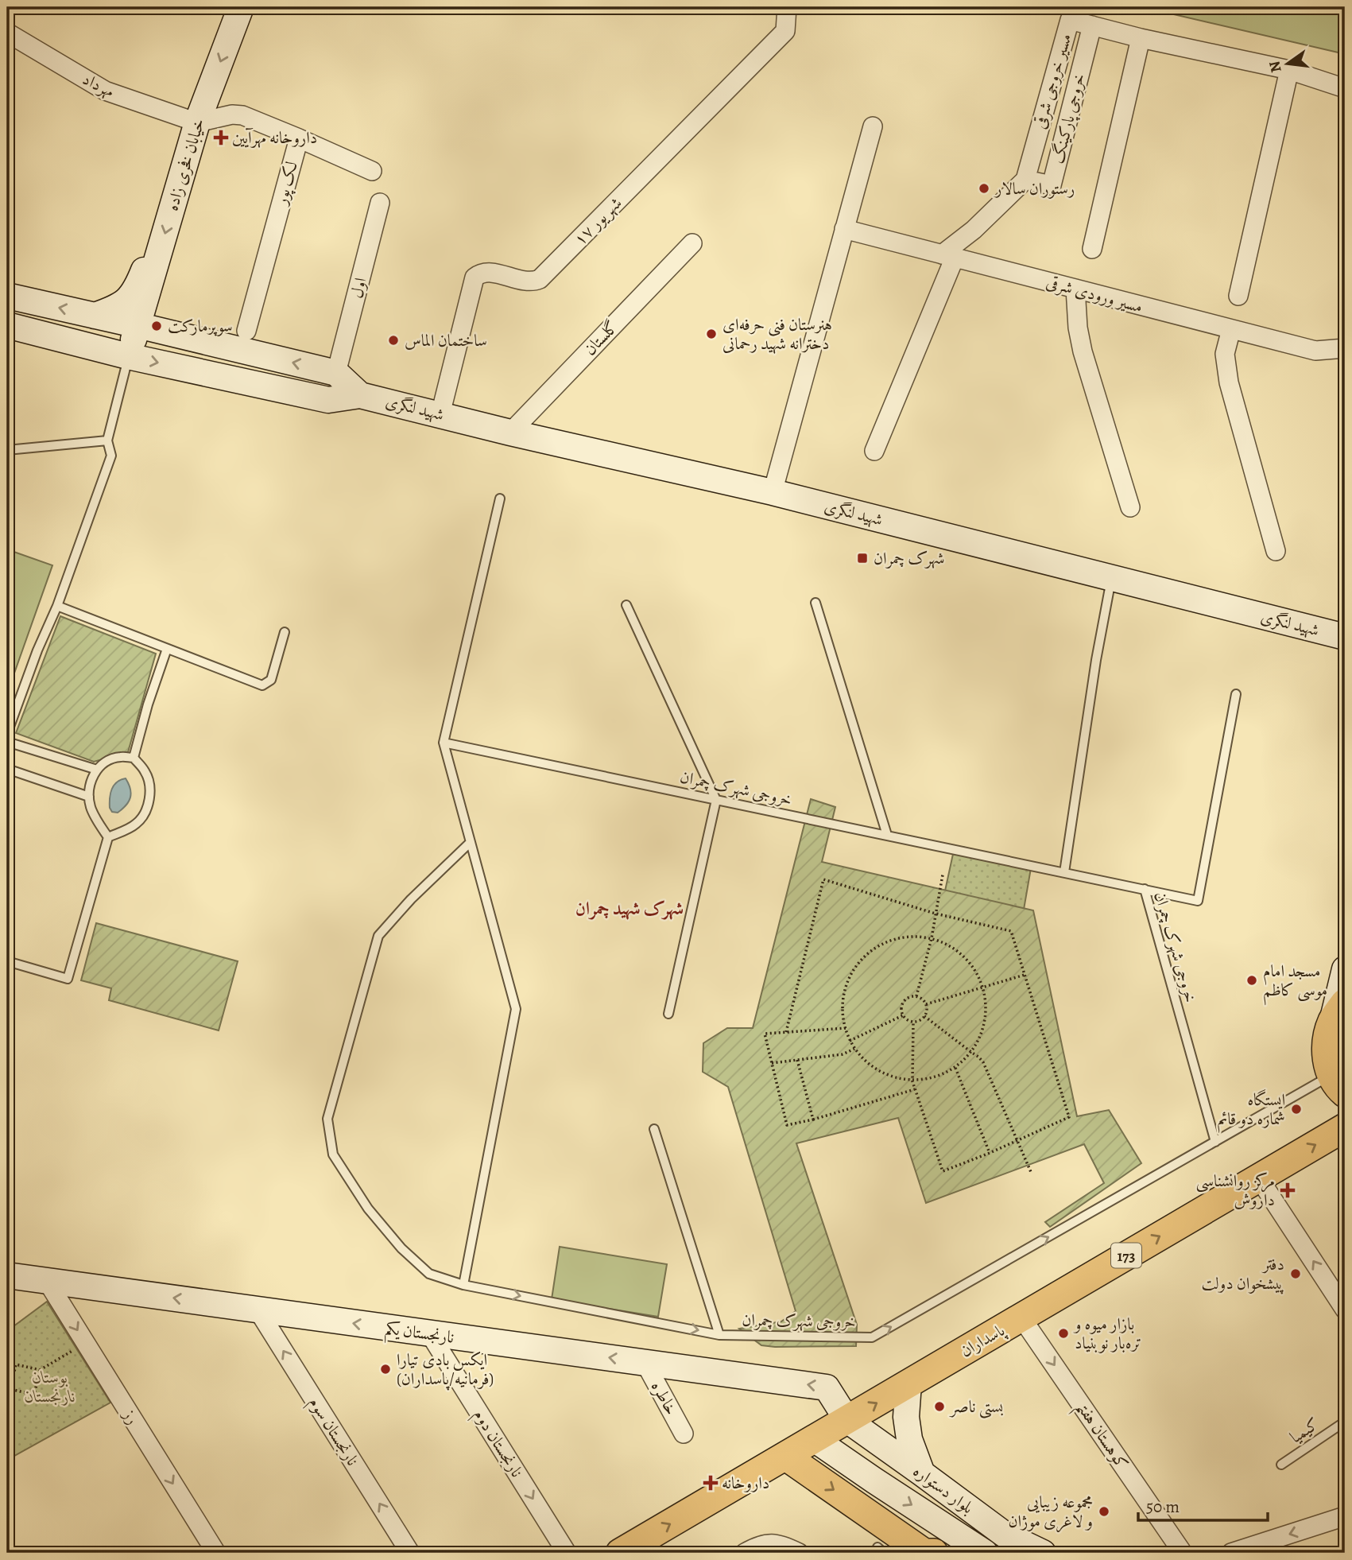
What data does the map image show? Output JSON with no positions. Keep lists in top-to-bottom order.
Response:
{
  "streets": {
    "main road": [
      "خیابان فخری زاده",
      "شهید لنگری",
      "173",
      "نارنجستان یکم",
      "پاسداران",
      "بلوار دستواره"
    ],
    "street": [
      "مسیر خروجی شرقی",
      "مهرداد",
      "خروجی پارکینگ",
      "لک پور",
      "۱۷ شهریور",
      "اول",
      "مسیر ورودی شرقی",
      "گلستان",
      "خاطره",
      "رز",
      "نارنجستان سوم",
      "کوهستان هفتم",
      "نارنجستان دوم"
    ],
    "lane": ["خروجی شهرک چمران", "کیمیا"]
  },
  "crossings": [
    ["مسیر خروجی شرقی", "خروجی پارکینگ"],
    ["مهرداد", "خیابان فخری زاده"],
    ["مهرداد", "لک پور"],
    ["خیابان فخری زاده", "لک پور"],
    ["خیابان فخری زاده", "شهید لنگری"],
    ["۱۷ شهریور", "شهید لنگری"],
    ["اول", "شهید لنگری"],
    ["گلستان", "شهید لنگری"],
    ["نارنجستان یکم", "پاسداران"],
    ["نارنجستان یکم", "خاطره"],
    ["نارنجستان یکم", "رز"],
    ["نارنجستان یکم", "نارنجستان سوم"],
    ["نارنجستان یکم", "نارنجستان دوم"],
    ["نارنجستان یکم", "بلوار دستواره"],
    ["پاسداران", "کوهستان هفتم"],
    ["پاسداران", "بلوار دستواره"]
  ],
  "one_way": [
    "خیابان فخری زاده",
    "نارنجستان یکم",
    "پاسداران",
    "رز",
    "نارنجستان سوم",
    "کوهستان هفتم",
    "نارنجستان دوم"
  ],
  "districts": ["شهرک شهید چمران"],
  "parks": ["بوستان نارنجستان"],
  "places": {
    "health": ["داروخانه مهرآیین", "مرکز روانشناسی داروش", "داروخانه"],
    "other": [
      "رستوران سالار",
      "سوپرمارکت",
      "هنرستان فنی حرفه‌ای دخترانه شهید رحمانی",
      "ساختمان الماس",
      "مسجد امام موسی کاظم",
      "ایستگاه شماره دو قائم",
      "دفتر پیشخوان دولت",
      "بازار میوه و تره‌بار نوبنیاد",
      "ایکس بادی تیارا (فرمانیه/پاسداران)",
      "بستی ناصر",
      "مجموعه زیبایی و لاغری موژان"
    ],
    "transit": ["شهرک چمران"]
  },
  "scale_bar": "50 m",
  "north": "left"
}
